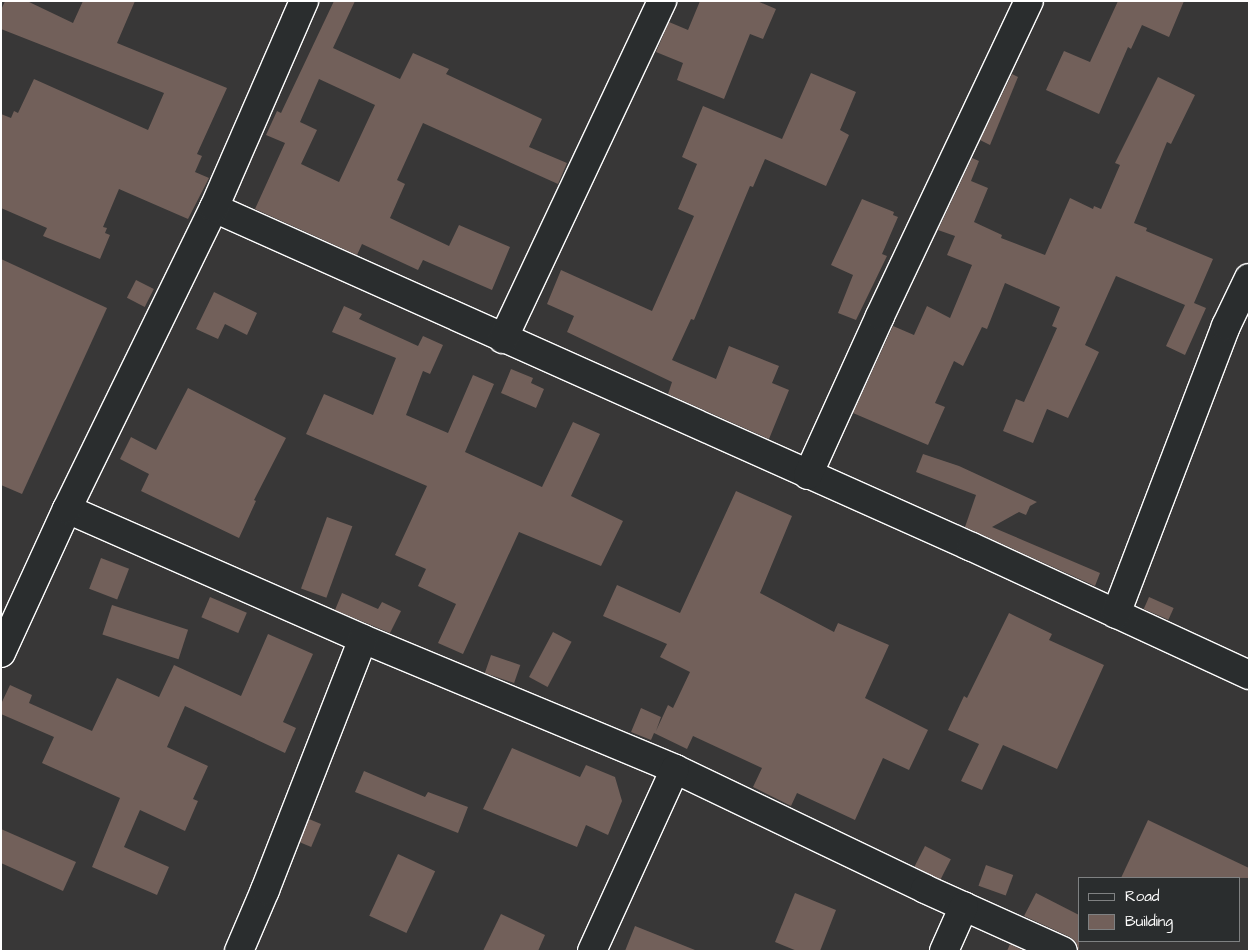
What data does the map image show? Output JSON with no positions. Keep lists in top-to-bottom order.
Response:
{
  "legend": ["Road", "Building"]
}
